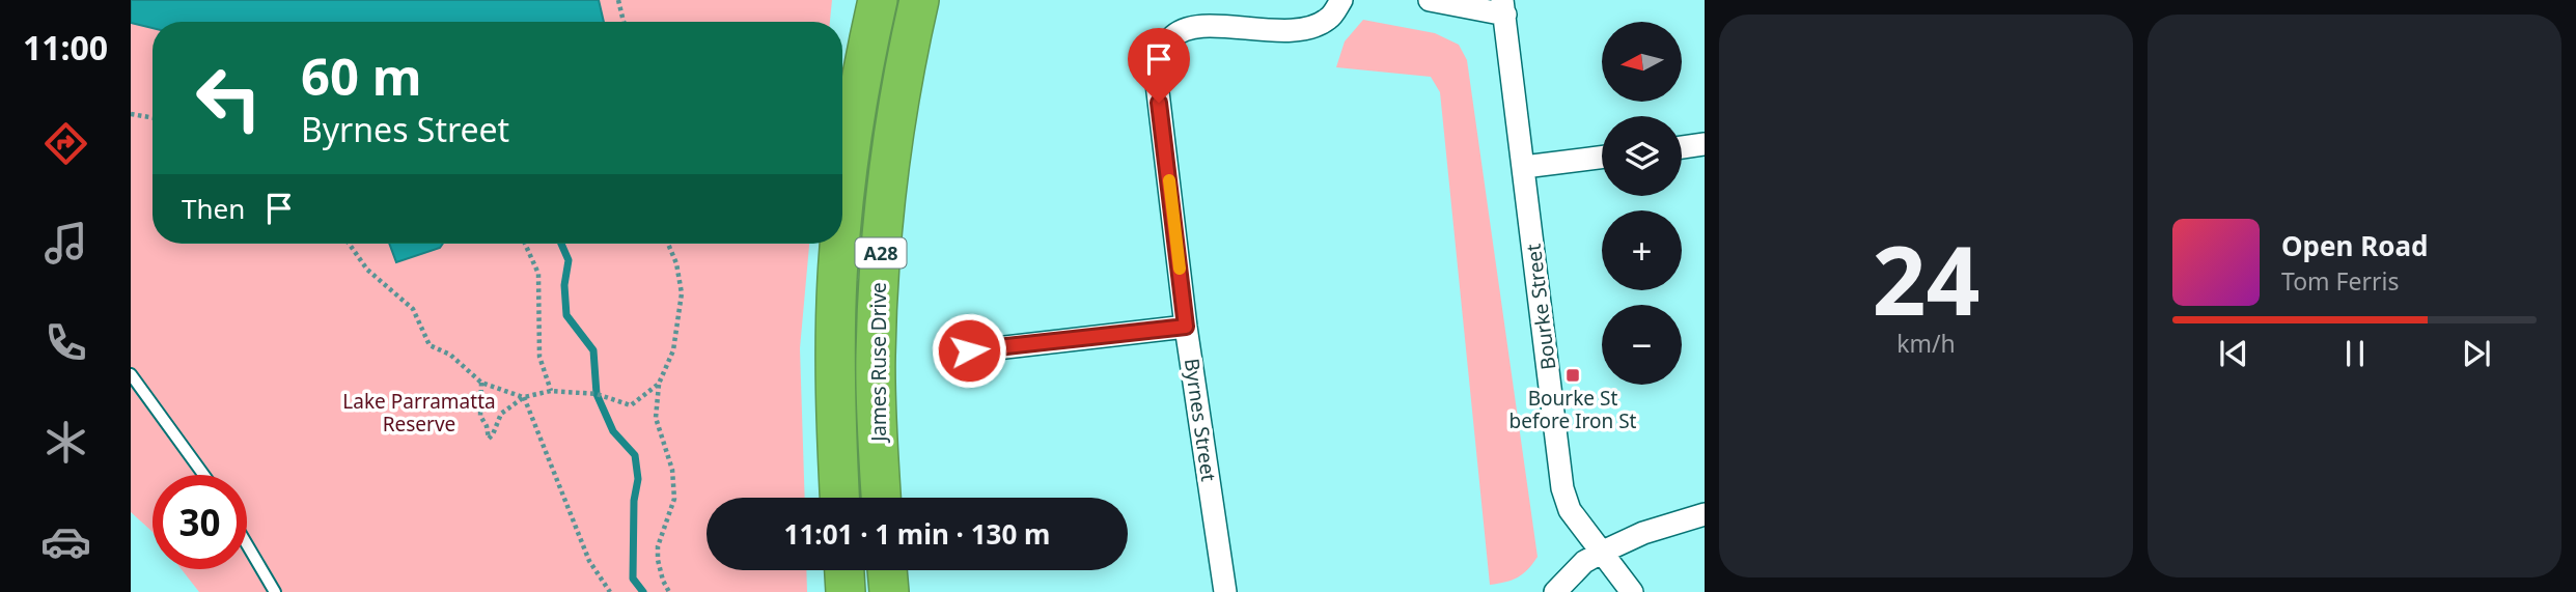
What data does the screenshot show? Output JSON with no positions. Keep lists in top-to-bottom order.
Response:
{
  "streets": {
    "highway": ["A28", "James Ruse Drive"],
    "street": ["Bourke Street", "Byrnes Street"]
  },
  "parks": ["Lake Parramatta Reserve"],
  "places": {
    "transit": ["Bourke St before Iron St"]
  },
  "north": "left",
  "page": {
    "tabs": "11:00",
    "tile": ["24", "km/h"],
    "map_buttons": ["+", "−"],
    "turn": ["60 m", "Byrnes Street"],
    "then": "Then",
    "song": ["Open Road", "Tom Ferris"],
    "limit": "30",
    "trip": "11:01 · 1 min · 130 m"
  }
}
